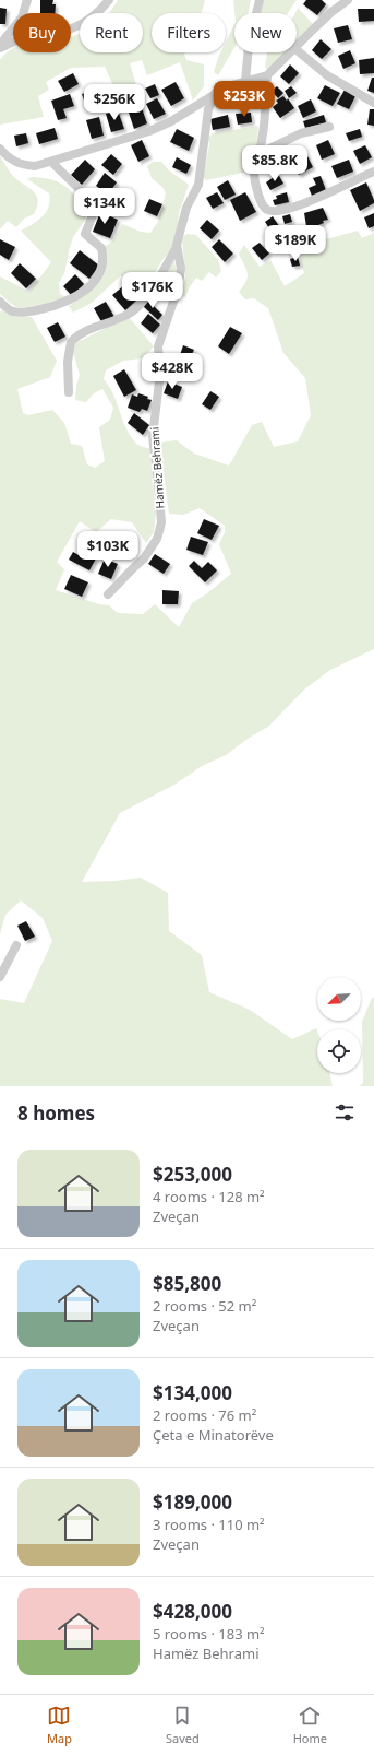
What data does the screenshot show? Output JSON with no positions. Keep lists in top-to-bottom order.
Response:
{
  "streets": {
    "street": ["Hamëz Behrami"]
  },
  "north": "bottom left",
  "page": {
    "chip": [
      "Buy",
      "Rent",
      "Filters",
      "New"
    ],
    "price": [
      "$253K",
      "$256K",
      "$85.8K",
      "$134K",
      "$189K",
      "$176K",
      "$428K",
      "$103K"
    ],
    "heading": "8 homes",
    "list": [
      {
        "name": "$253,000",
        "note": "4 rooms · 128 m² · Zveçan"
      },
      {
        "name": "$85,800",
        "note": "2 rooms · 52 m² · Zveçan"
      },
      {
        "name": "$134,000",
        "note": "2 rooms · 76 m² · Çeta e Minatorëve"
      },
      {
        "name": "$189,000",
        "note": "3 rooms · 110 m² · Zveçan"
      },
      {
        "name": "$428,000",
        "note": "5 rooms · 183 m² · Hamëz Behrami"
      }
    ],
    "tabs": ["Map", "Saved", "Home"]
  }
}
